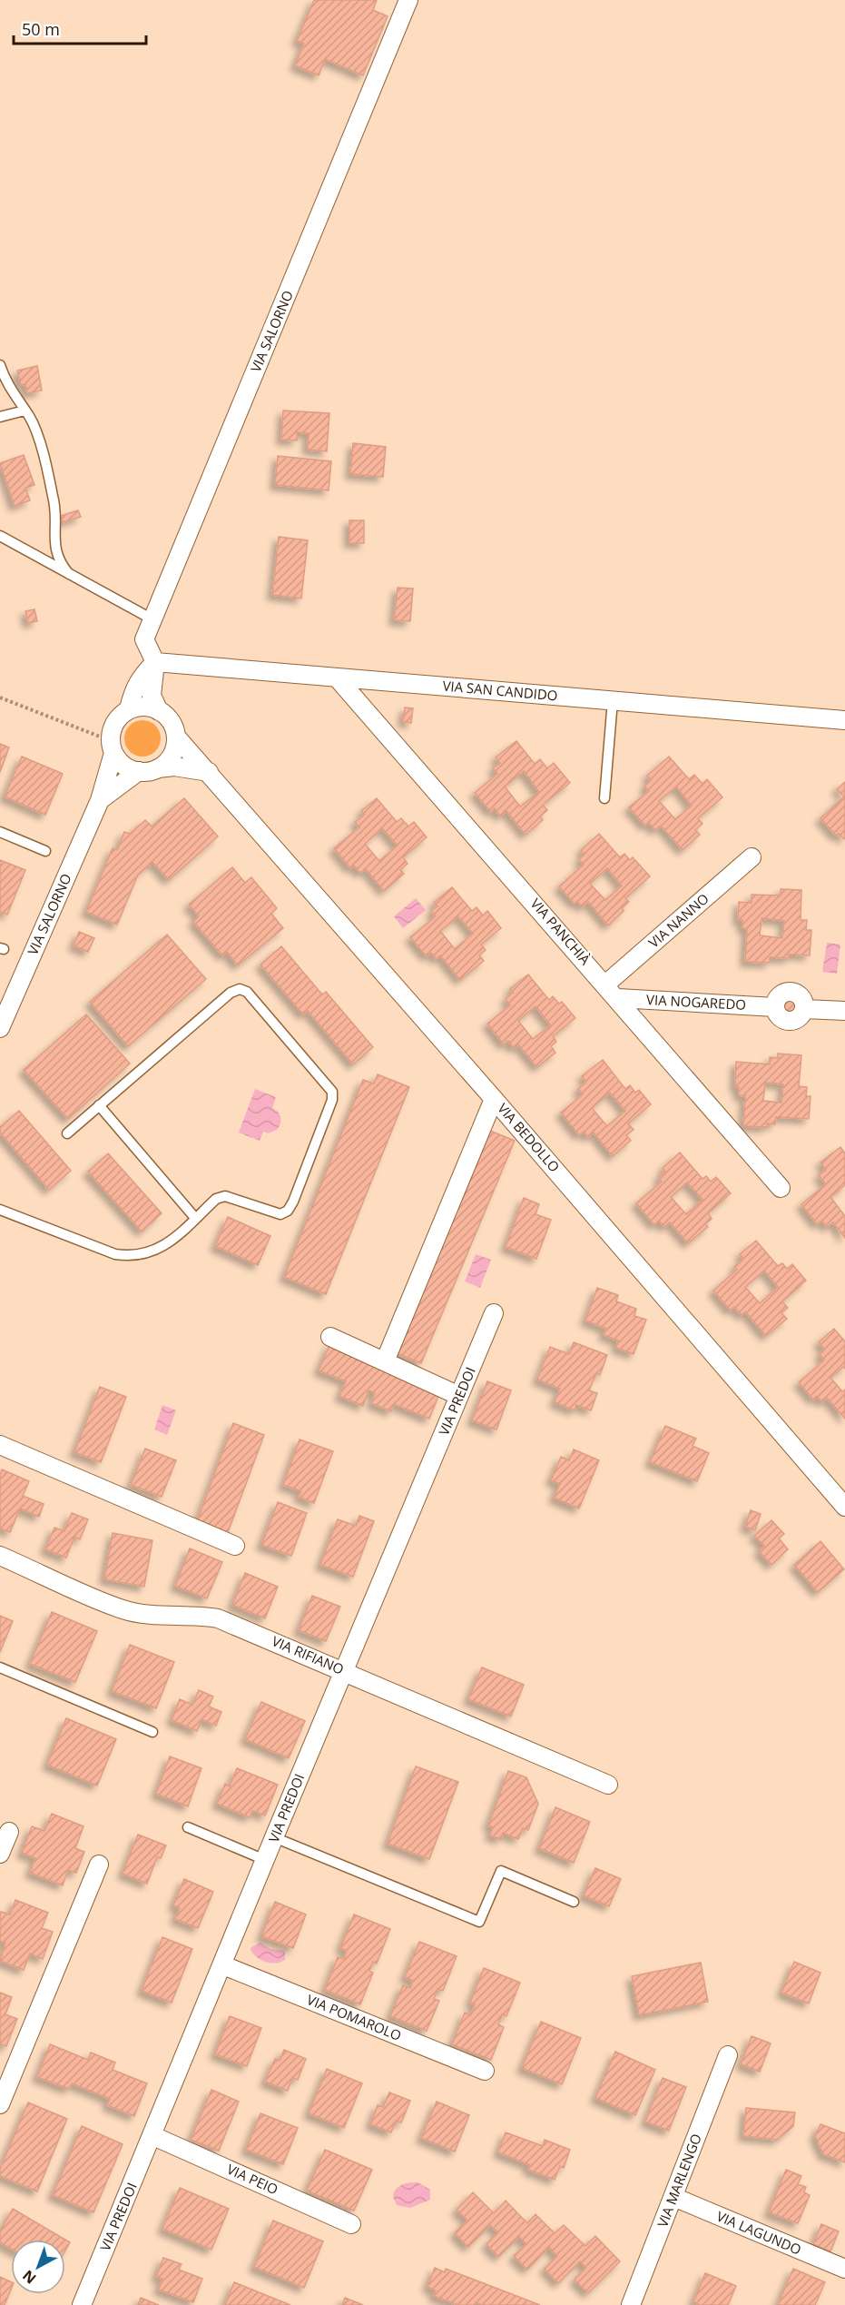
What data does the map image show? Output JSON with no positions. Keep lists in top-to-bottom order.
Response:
{
  "streets": {
    "street": [
      "VIA SALORNO",
      "VIA SAN CANDIDO",
      "VIA NANNO",
      "VIA PANCHIÀ",
      "VIA NOGAREDO",
      "VIA BEDOLLO",
      "VIA PREDOI",
      "VIA RIFIANO",
      "VIA POMAROLO",
      "VIA PEIO",
      "VIA MARLENGO",
      "VIA LAGUNDO"
    ]
  },
  "crossings": [
    ["VIA SALORNO", "VIA SAN CANDIDO"],
    ["VIA SALORNO", "VIA BEDOLLO"],
    ["VIA SAN CANDIDO", "VIA PANCHIÀ"],
    ["VIA NANNO", "VIA PANCHIÀ"],
    ["VIA PANCHIÀ", "VIA NOGAREDO"],
    ["VIA PREDOI", "VIA RIFIANO"],
    ["VIA PREDOI", "VIA POMAROLO"],
    ["VIA PREDOI", "VIA PEIO"],
    ["VIA MARLENGO", "VIA LAGUNDO"]
  ],
  "scale_bar": "50 m",
  "north": "bottom left"
}
